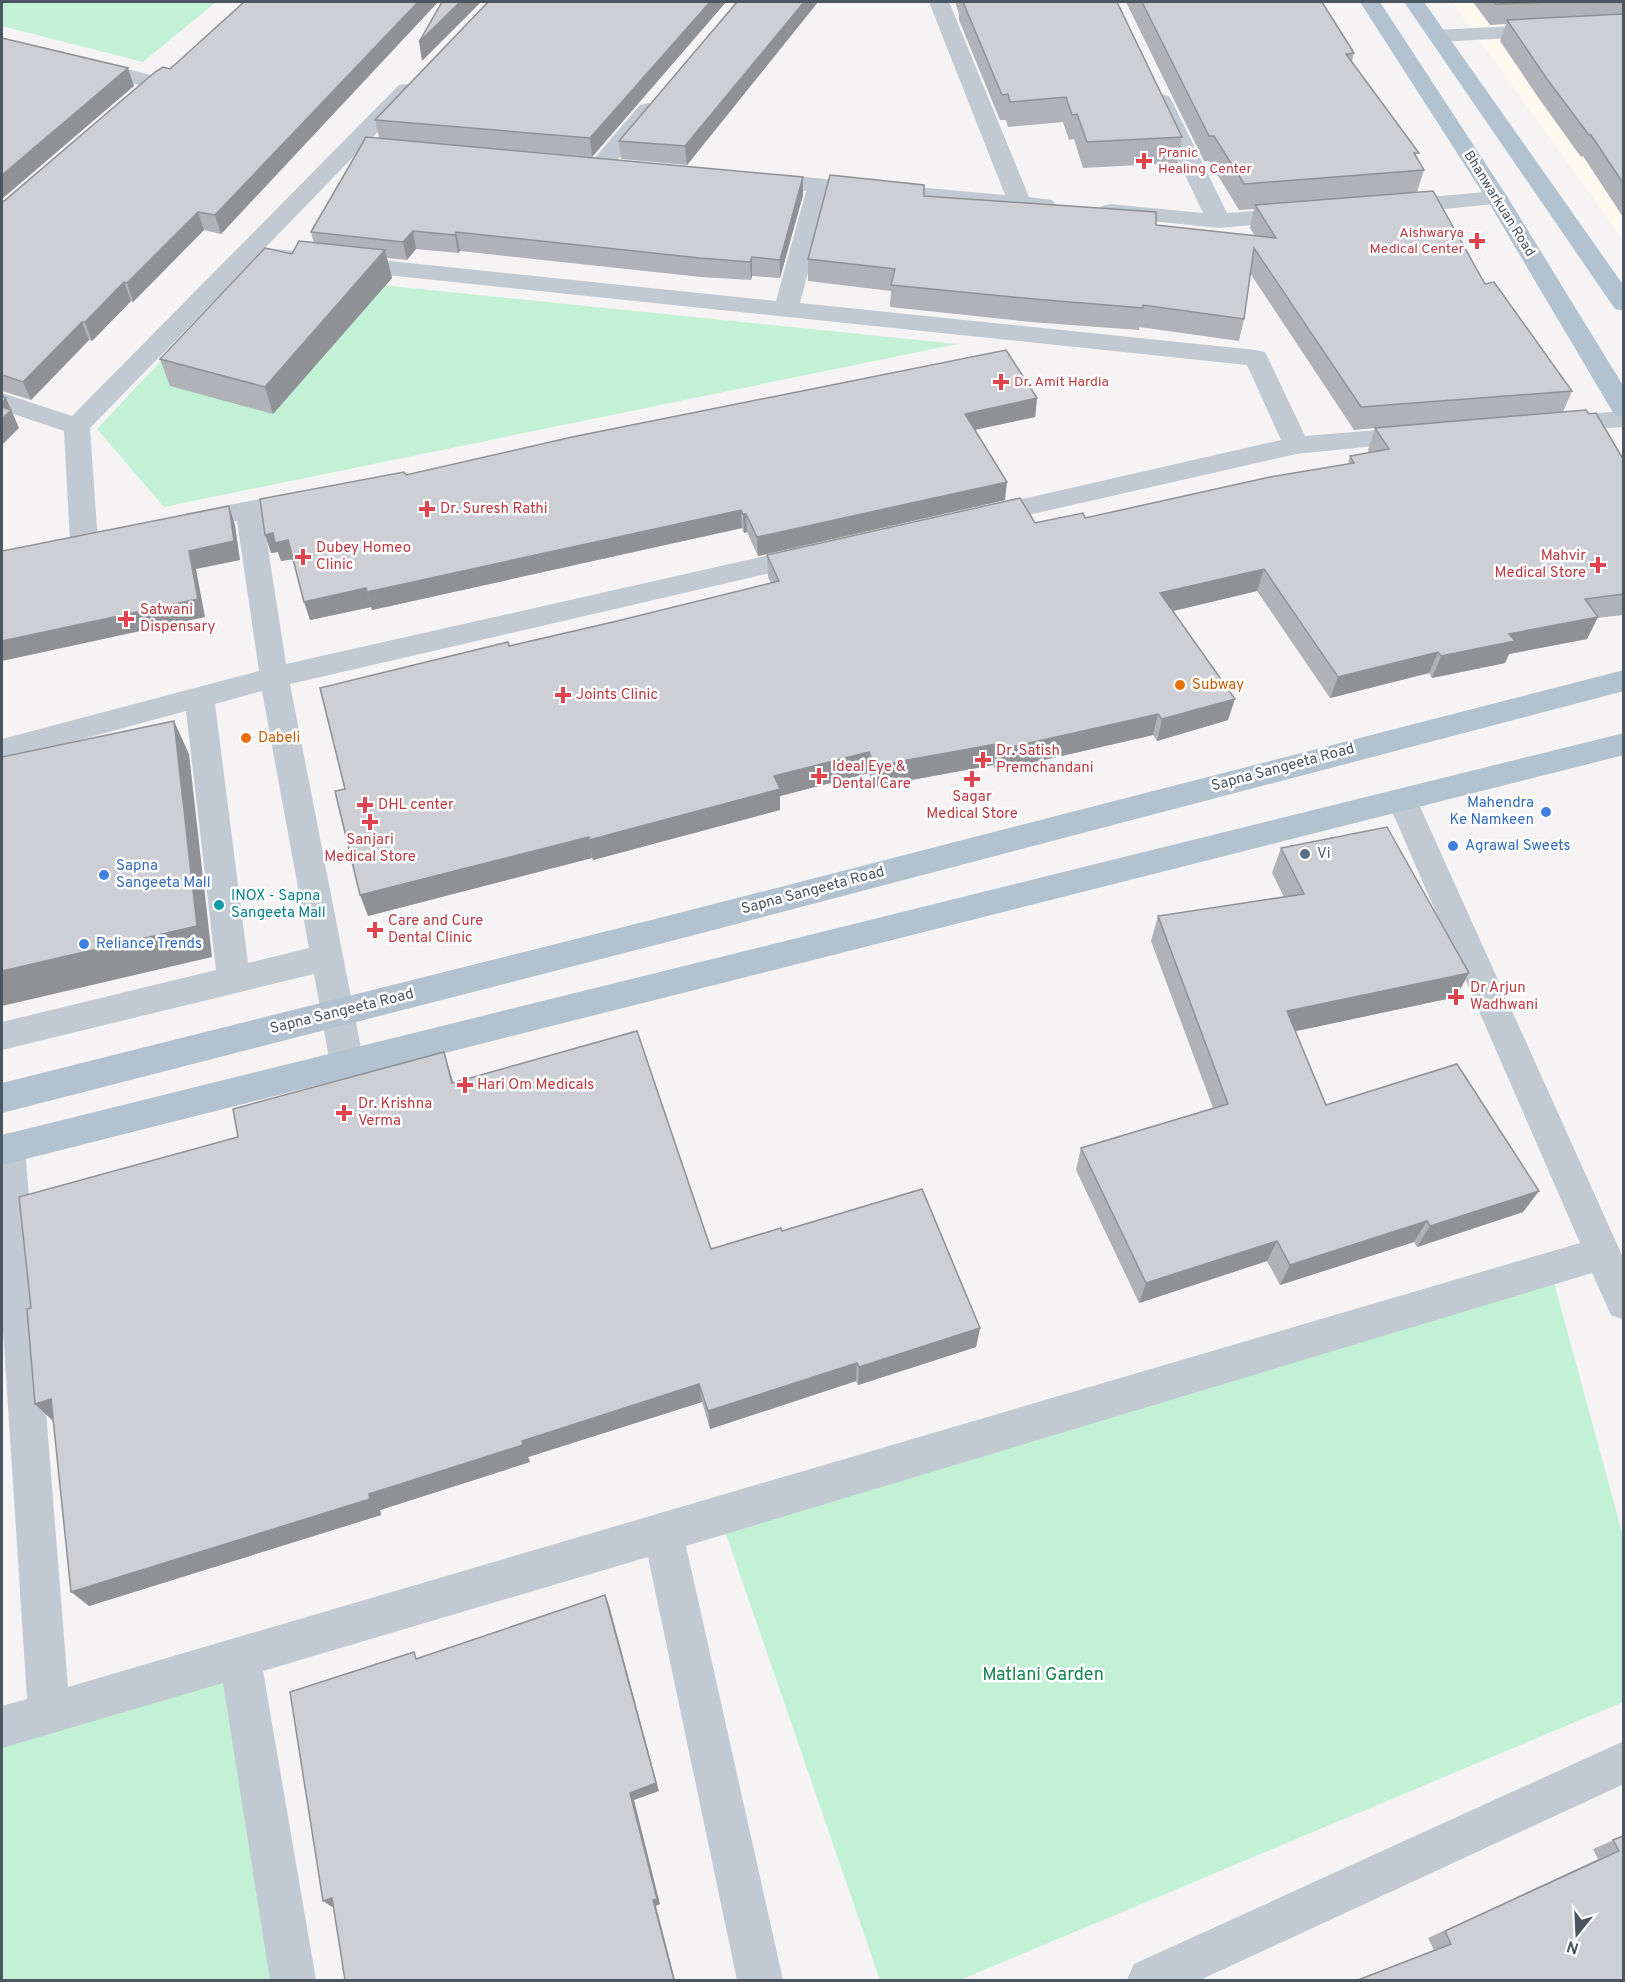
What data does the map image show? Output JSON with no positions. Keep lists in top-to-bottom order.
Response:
{
  "streets": {
    "main road": ["Bhanwarkuan Road", "Sapna Sangeeta Road"]
  },
  "parks": ["Matlani Garden"],
  "places": {
    "health": [
      "Pranic Healing Center",
      "Aishwarya Medical Center",
      "Dr. Amit Hardia",
      "Dr. Suresh Rathi",
      "Dubey Homeo Clinic",
      "Mahvir Medical Store",
      "Satwani Dispensary",
      "Joints Clinic",
      "Dr. Satish Premchandani",
      "Ideal Eye & Dental Care",
      "Sagar Medical Store",
      "DHL center",
      "Sanjari Medical Store",
      "Care and Cure Dental Clinic",
      "Dr Arjun Wadhwani",
      "Hari Om Medicals",
      "Dr. Krishna Verma"
    ],
    "other": [
      "Subway",
      "Dabeli",
      "Mahendra Ke Namkeen",
      "Agrawal Sweets",
      "Vi",
      "Sapna Sangeeta Mall",
      "INOX - Sapna Sangeeta Mall",
      "Reliance Trends"
    ]
  },
  "north": "bottom"
}
